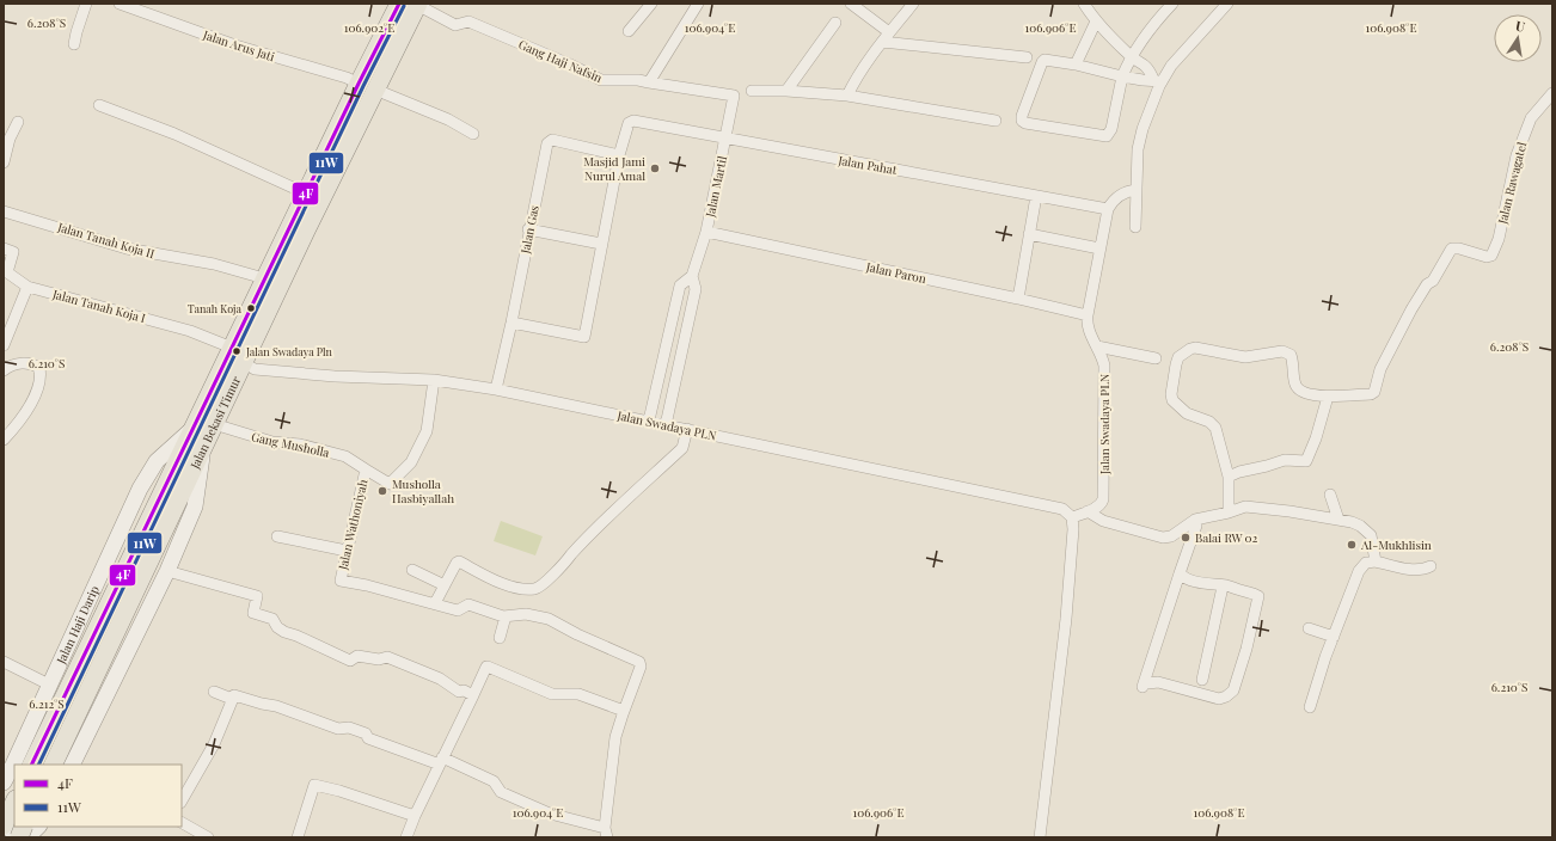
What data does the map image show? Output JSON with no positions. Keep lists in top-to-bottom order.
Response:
{
  "streets": {
    "main road": ["Jalan Bekasi Timur", "Jalan Haji Darip"],
    "street": [
      "Jalan Arus Jati",
      "Gang Haji Nafsin",
      "Jalan Pahat",
      "Jalan Rawagatel",
      "Jalan Martil",
      "Jalan Gas",
      "Jalan Tanah Koja II",
      "Jalan Paron",
      "Jalan Tanah Koja I",
      "Jalan Swadaya PLN",
      "Gang Musholla",
      "Jalan Wathoniyah"
    ]
  },
  "crossings": [
    ["Jalan Arus Jati", "Jalan Bekasi Timur"],
    ["Gang Haji Nafsin", "Jalan Martil"],
    ["Gang Haji Nafsin", "Jalan Bekasi Timur"],
    ["Jalan Pahat", "Jalan Martil"],
    ["Jalan Pahat", "Jalan Gas"],
    ["Jalan Pahat", "Jalan Swadaya PLN"],
    ["Jalan Martil", "Jalan Paron"],
    ["Jalan Martil", "Jalan Swadaya PLN"],
    ["Jalan Gas", "Jalan Swadaya PLN"],
    ["Jalan Tanah Koja II", "Jalan Bekasi Timur"],
    ["Jalan Paron", "Jalan Swadaya PLN"],
    ["Jalan Tanah Koja I", "Jalan Bekasi Timur"],
    ["Jalan Bekasi Timur", "Jalan Swadaya PLN"],
    ["Jalan Bekasi Timur", "Gang Musholla"],
    ["Jalan Bekasi Timur", "Jalan Haji Darip"],
    ["Jalan Swadaya PLN", "Jalan Wathoniyah"],
    ["Gang Musholla", "Jalan Wathoniyah"]
  ],
  "places": [
    "Masjid Jami Nurul Amal",
    "Tanah Koja",
    "Jalan Swadaya Pln",
    "Musholla Hasbiyallah",
    "Balai RW 02",
    "Al-Mukhlisin"
  ],
  "lines": ["transit line 4F", "transit line 11W"],
  "legend": ["4F", "11W"],
  "north": "top",
  "coordinates": [
    "6.208°S",
    "106.902°E",
    "106.904°E",
    "106.906°E",
    "106.908°E",
    "6.210°S",
    "6.212°S"
  ]
}
